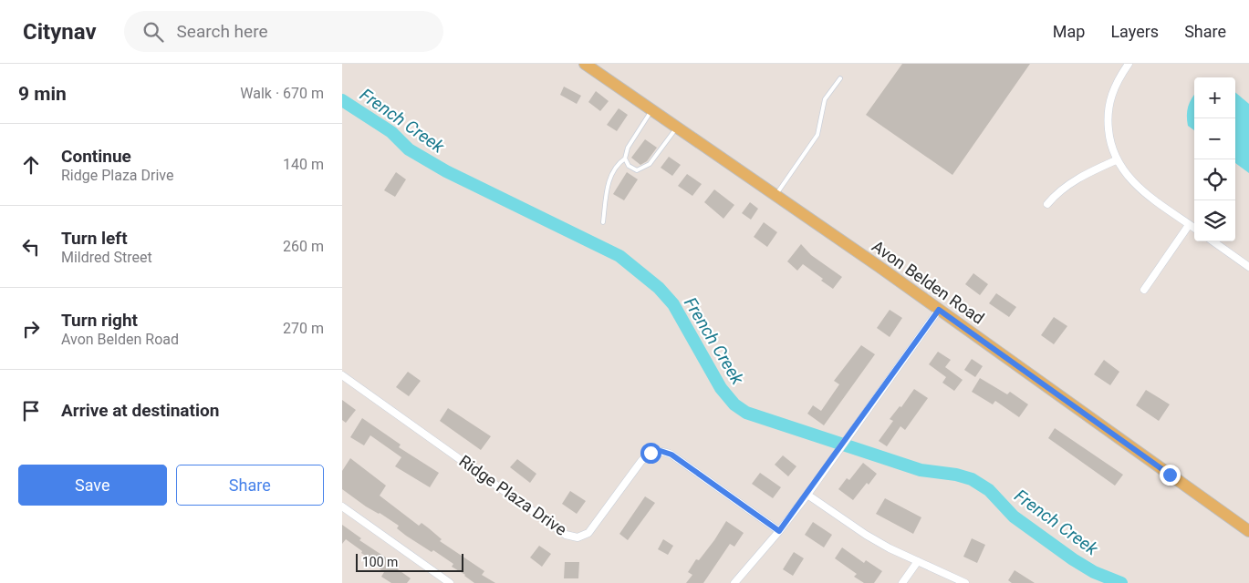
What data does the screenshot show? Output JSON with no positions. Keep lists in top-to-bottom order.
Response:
{
  "streets": {
    "main road": ["Avon Belden Road"],
    "street": ["Ridge Plaza Drive"]
  },
  "water": ["French Creek"],
  "scale_bar": "100 m",
  "page": {
    "header": "Citynav",
    "search": "Search here",
    "nav": ["Map", "Layers", "Share"],
    "heading": ["9 min", "Walk · 670 m"],
    "map_buttons": ["+", "−"],
    "list": [
      ["Continue", "Ridge Plaza Drive", "140 m"],
      ["Turn left", "Mildred Street", "260 m"],
      ["Turn right", "Avon Belden Road", "270 m"],
      "Arrive at destination"
    ],
    "buttons": ["Save", "Share"],
    "scale": "100 m"
  }
}
